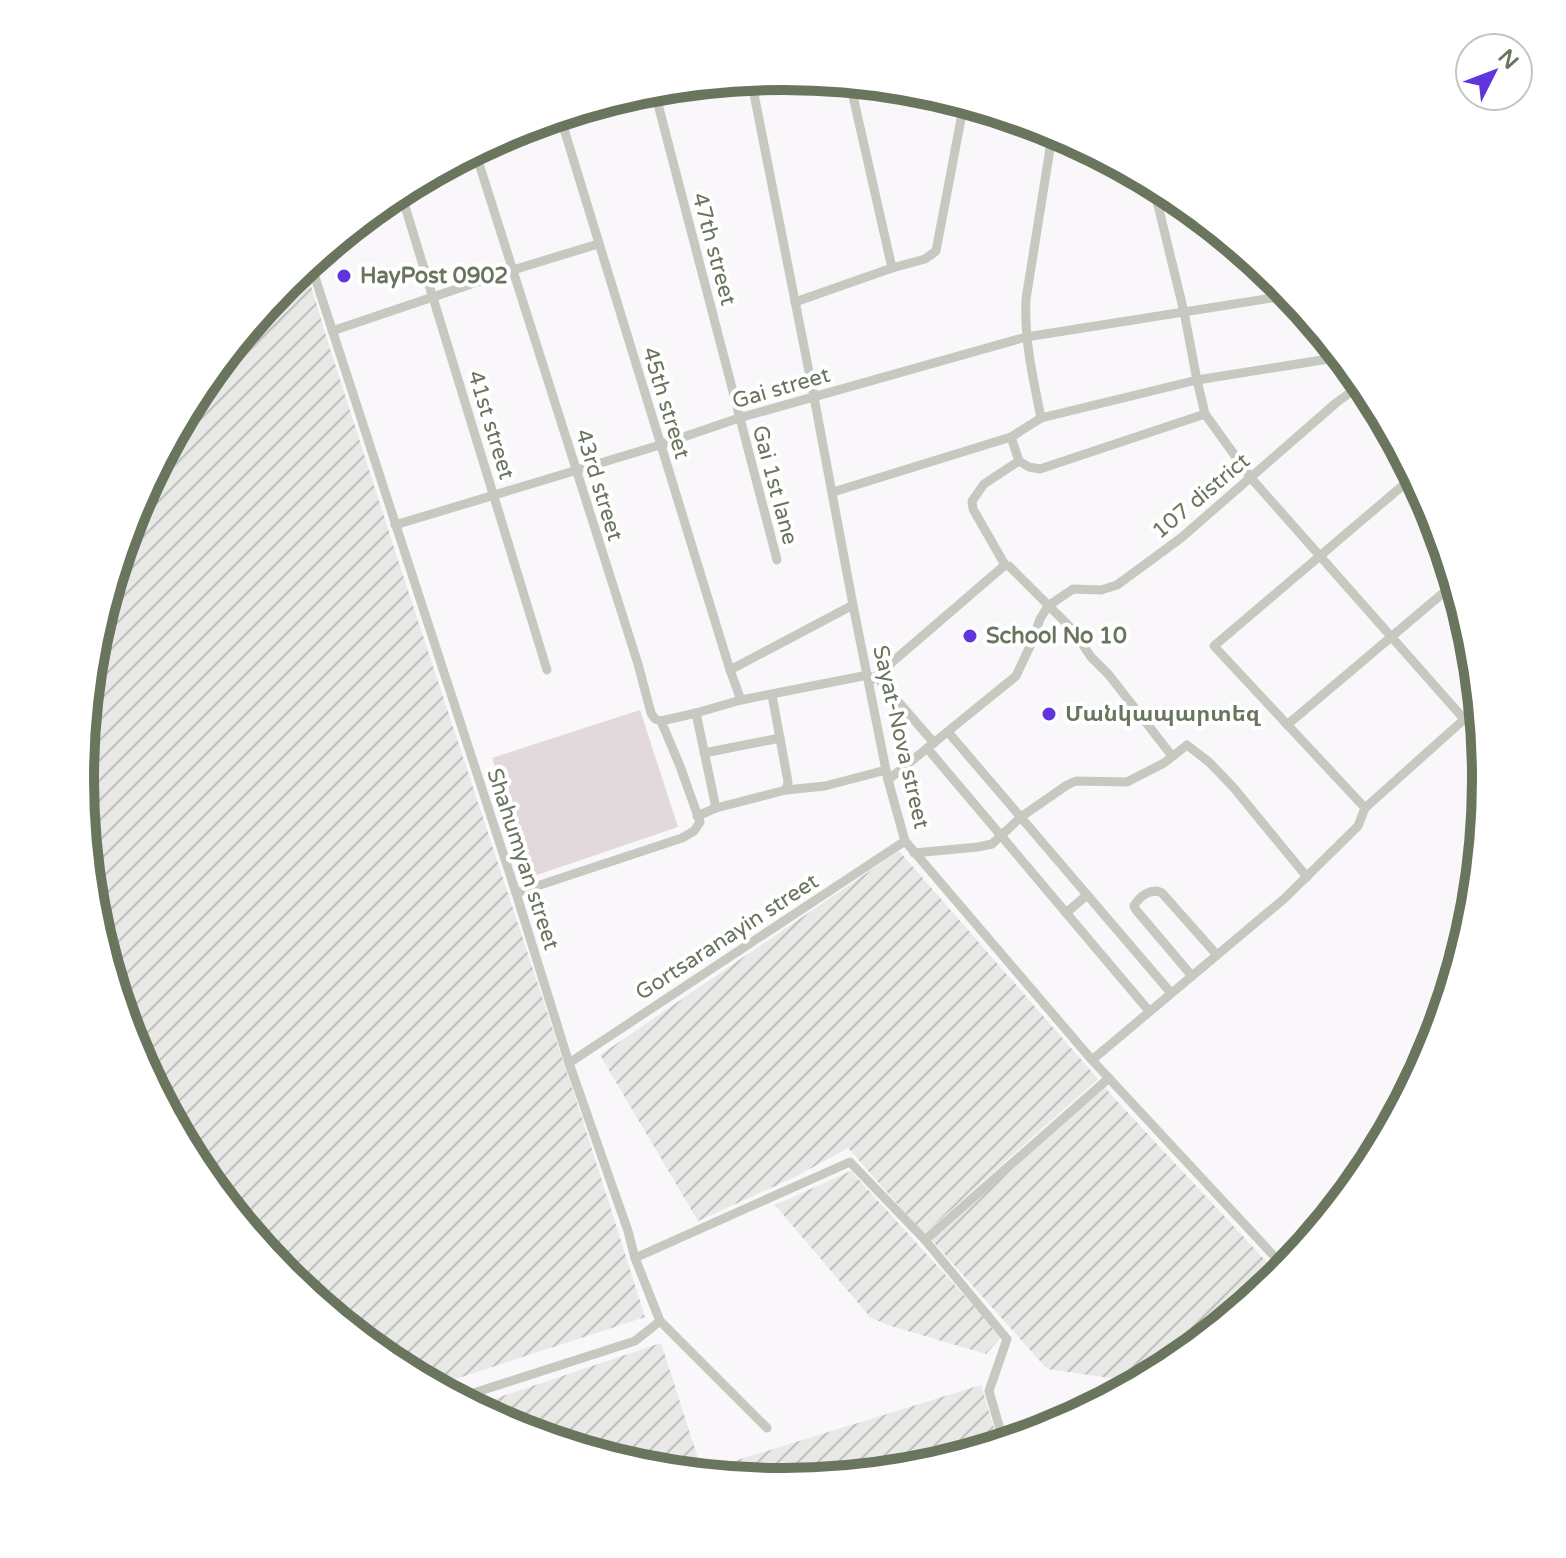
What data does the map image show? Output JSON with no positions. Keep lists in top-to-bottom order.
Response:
{
  "streets": {
    "street": [
      "47th street",
      "Gai street",
      "45th street",
      "41st street",
      "43rd street",
      "Gai 1st lane",
      "107 district",
      "Sayat-Nova street",
      "Shahumyan street",
      "Gortsaranayin street"
    ]
  },
  "crossings": [
    ["47th street", "Gai street"],
    ["47th street", "Gai 1st lane"],
    ["Gai street", "45th street"],
    ["Gai street", "41st street"],
    ["Gai street", "43rd street"],
    ["Gai street", "Gai 1st lane"],
    ["Gai street", "Sayat-Nova street"],
    ["Gai street", "Shahumyan street"],
    ["Sayat-Nova street", "Gortsaranayin street"],
    ["Shahumyan street", "Gortsaranayin street"]
  ],
  "places": ["HayPost 0902", "School No 10", "Մանկապարտեզ"],
  "north": "top right"
}
